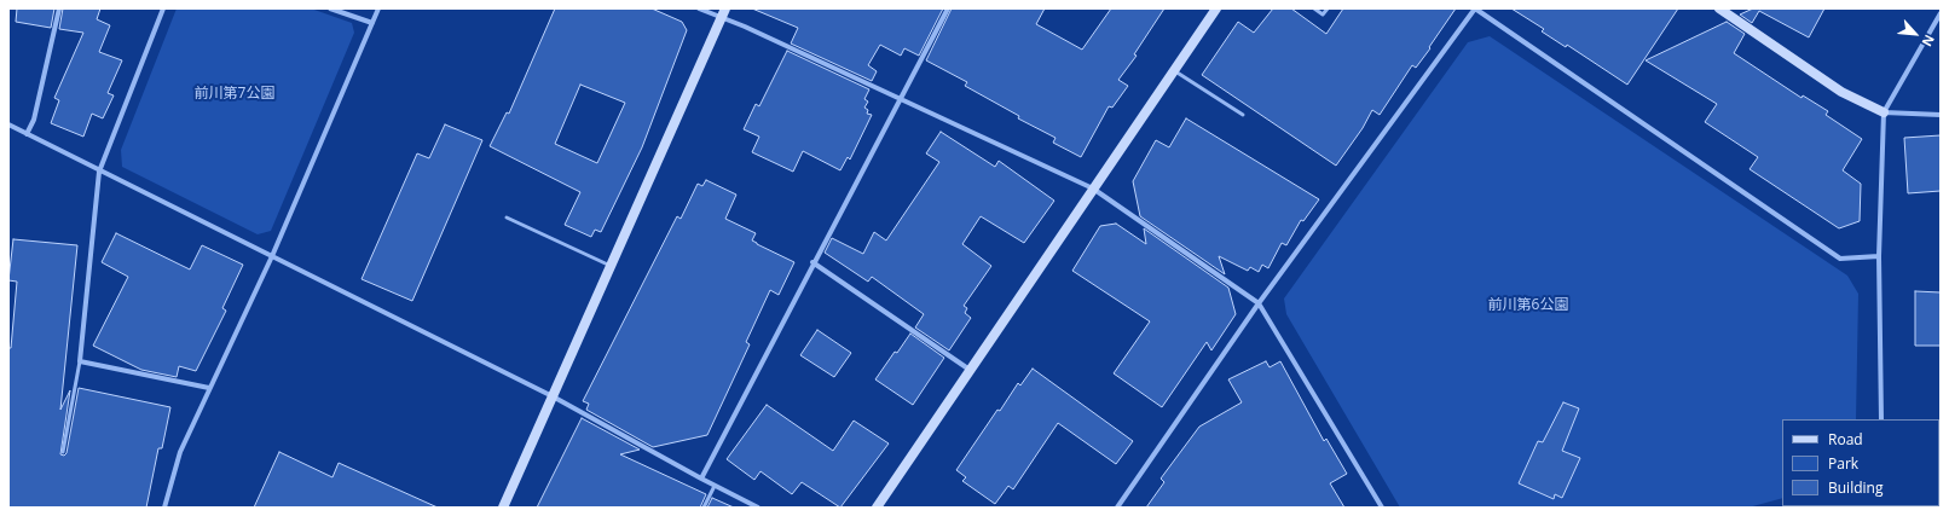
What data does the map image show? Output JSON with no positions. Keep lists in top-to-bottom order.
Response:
{
  "parks": ["前川第7公園", "前川第6公園"],
  "legend": ["Road", "Park", "Building"],
  "north": "bottom right"
}
